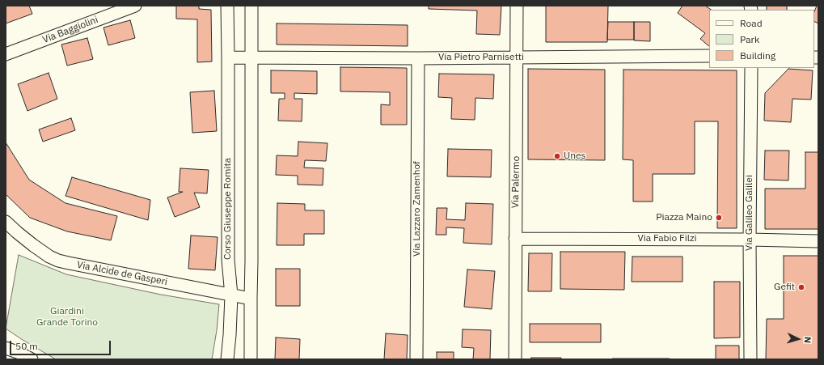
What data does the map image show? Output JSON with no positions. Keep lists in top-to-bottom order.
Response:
{
  "streets": {
    "street": [
      "Via Baggiolini",
      "Via Pietro Parnisetti",
      "Via Palermo",
      "Corso Giuseppe Romita",
      "Via Lazzaro Zamenhof",
      "Via Galileo Galilei",
      "Via Fabio Filzi",
      "Via Alcide de Gasperi"
    ]
  },
  "crossings": [
    ["Via Pietro Parnisetti", "Via Palermo"],
    ["Via Pietro Parnisetti", "Via Lazzaro Zamenhof"],
    ["Via Palermo", "Via Fabio Filzi"],
    ["Corso Giuseppe Romita", "Via Alcide de Gasperi"],
    ["Via Galileo Galilei", "Via Fabio Filzi"]
  ],
  "parks": ["Giardini Grande Torino"],
  "places": ["Unes", "Piazza Maino", "Gefit"],
  "legend": ["Road", "Park", "Building"],
  "scale_bar": "50 m",
  "north": "right"
}
